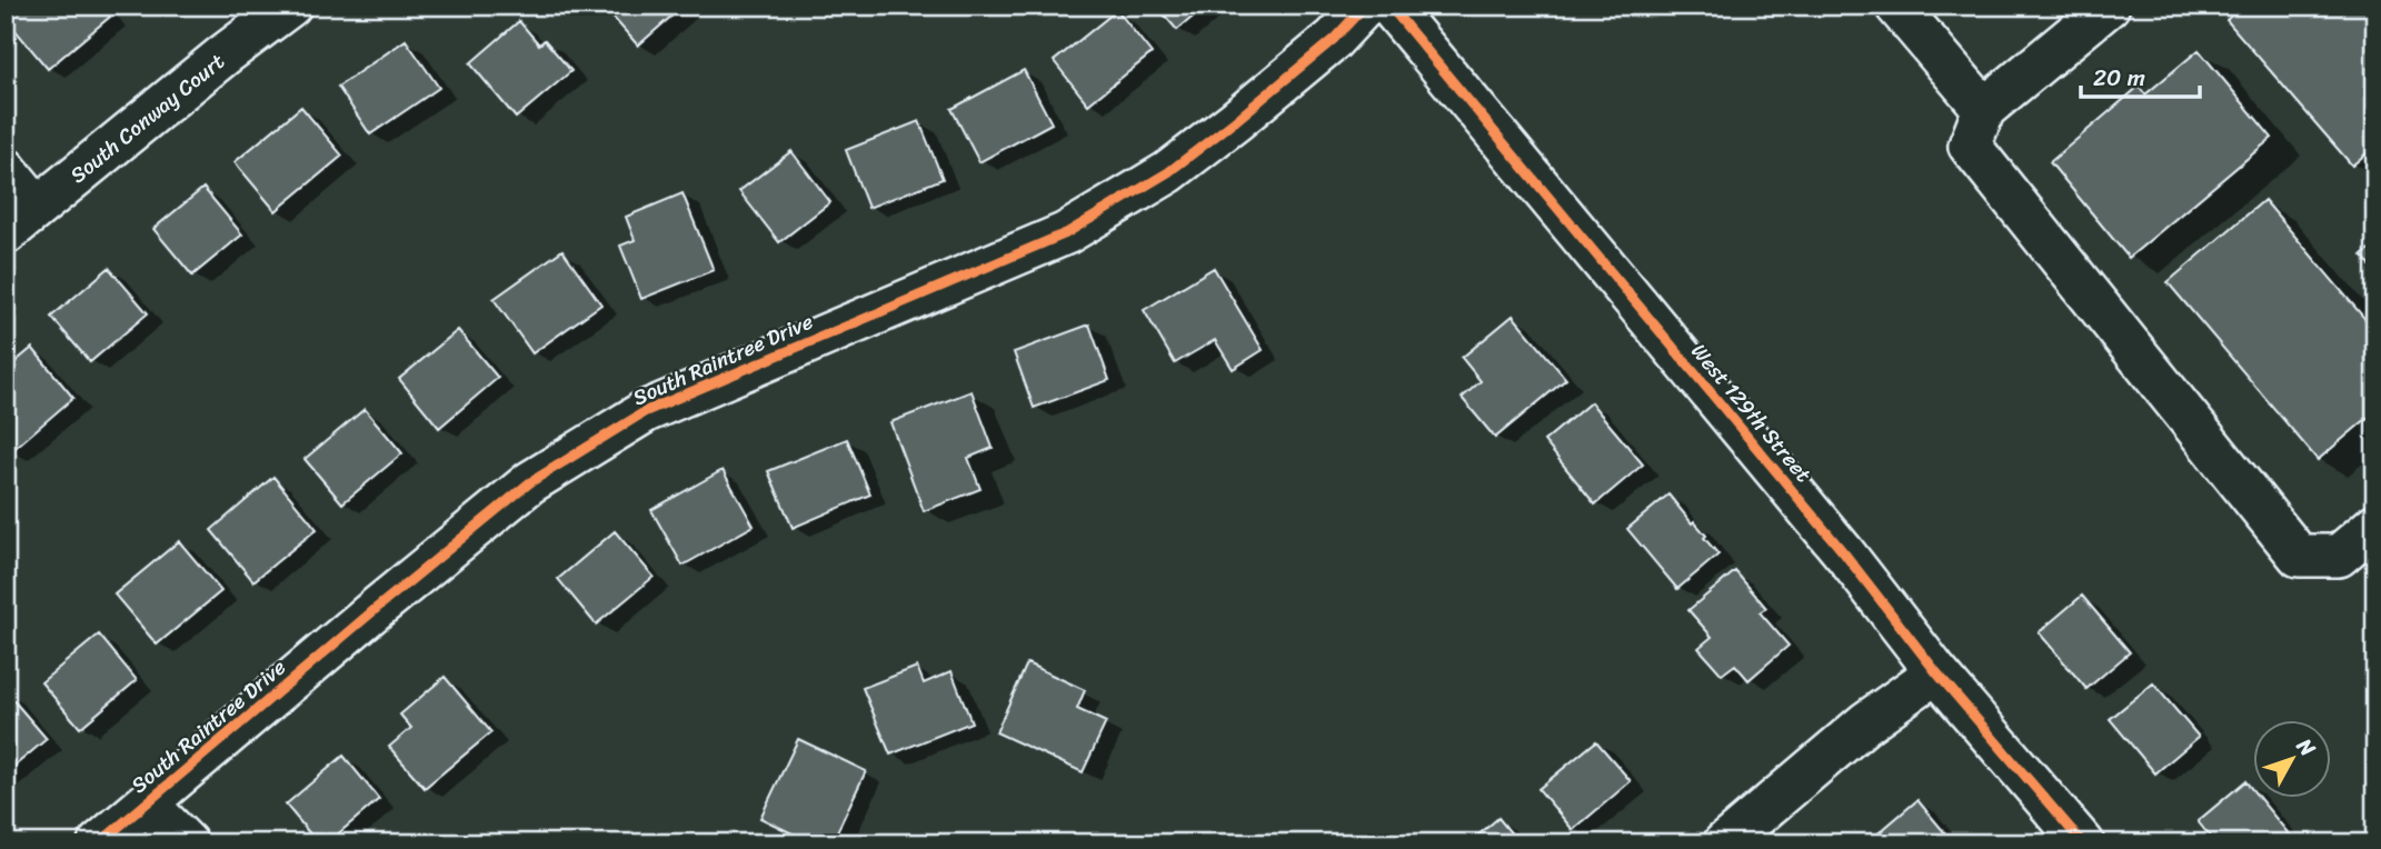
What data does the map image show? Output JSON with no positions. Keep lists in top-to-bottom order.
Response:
{
  "streets": {
    "street": ["South Conway Court", "South Raintree Drive", "West 129th Street"]
  },
  "scale_bar": "20 m",
  "north": "top right"
}
